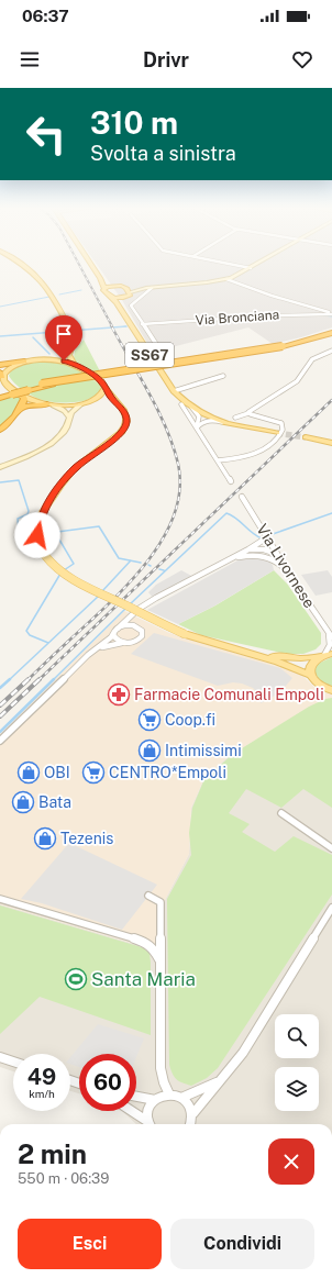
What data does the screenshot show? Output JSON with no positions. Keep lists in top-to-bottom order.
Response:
{
  "streets": {
    "main road": ["SS67", "Via Livornese"],
    "street": ["Via Bronciana"]
  },
  "places": {
    "pharmacy": ["Farmacie Comunali Empoli"],
    "supermarket": ["Coop.fi", "CENTRO*Empoli"],
    "shop": [
      "Intimissimi",
      "OBI",
      "Bata",
      "Tezenis"
    ],
    "sports": ["Santa Maria"]
  },
  "page": {
    "status": "06:37",
    "header": "Drivr",
    "turn": ["310 m", "Svolta a sinistra"],
    "speed": "49 km/h",
    "limit": "60",
    "heading": ["2 min", "550 m · 06:39"],
    "buttons": ["Esci", "Condividi"]
  }
}
